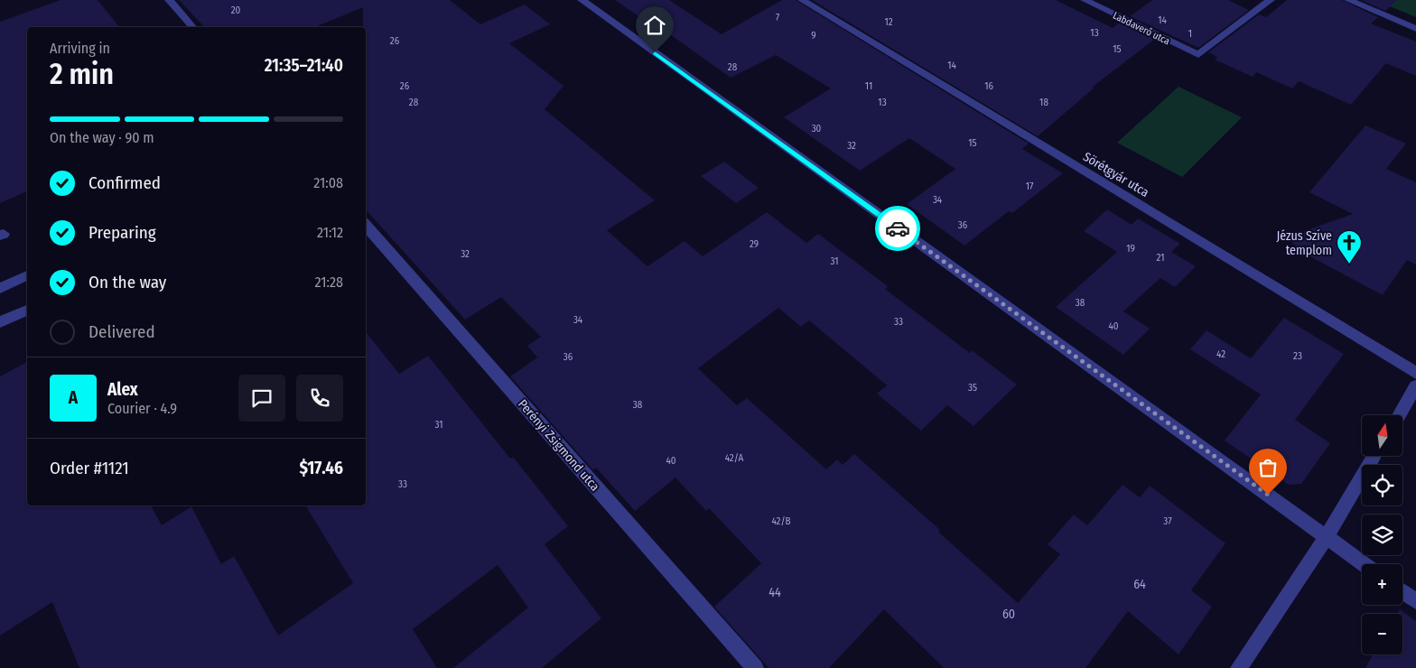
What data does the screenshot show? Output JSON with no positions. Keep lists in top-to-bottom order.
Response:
{
  "streets": {
    "street": ["Labdaverő utca", "Sörétgyár utca", "Perényi Zsigmond utca"]
  },
  "places": {
    "church": ["Jézus Szíve templom"]
  },
  "house_numbers": [
    "20",
    "7",
    "14",
    "12",
    "13",
    "1",
    "9",
    "26",
    "15",
    "14",
    "28",
    "26",
    "11",
    "16",
    "28",
    "13",
    "18",
    "30",
    "15",
    "32",
    "17",
    "34",
    "36",
    "29",
    "19",
    "32",
    "21",
    "31",
    "38",
    "34",
    "33",
    "40",
    "42",
    "23",
    "36",
    "35",
    "38",
    "31",
    "42/A",
    "40",
    "33",
    "42/B",
    "37",
    "64",
    "44",
    "60"
  ],
  "north": "top",
  "page": {
    "heading": ["2 min", "Arriving in", "21:35–21:40"],
    "panel": [
      "Alex",
      "Courier · 4.9",
      "Order #1121",
      "$17.46"
    ],
    "bar": "On the way · 90 m",
    "list": [
      ["Confirmed", "21:08"],
      ["Preparing", "21:12"],
      ["On the way", "21:28"],
      "Delivered"
    ],
    "round": "A",
    "map_buttons": ["+", "−"]
  }
}
